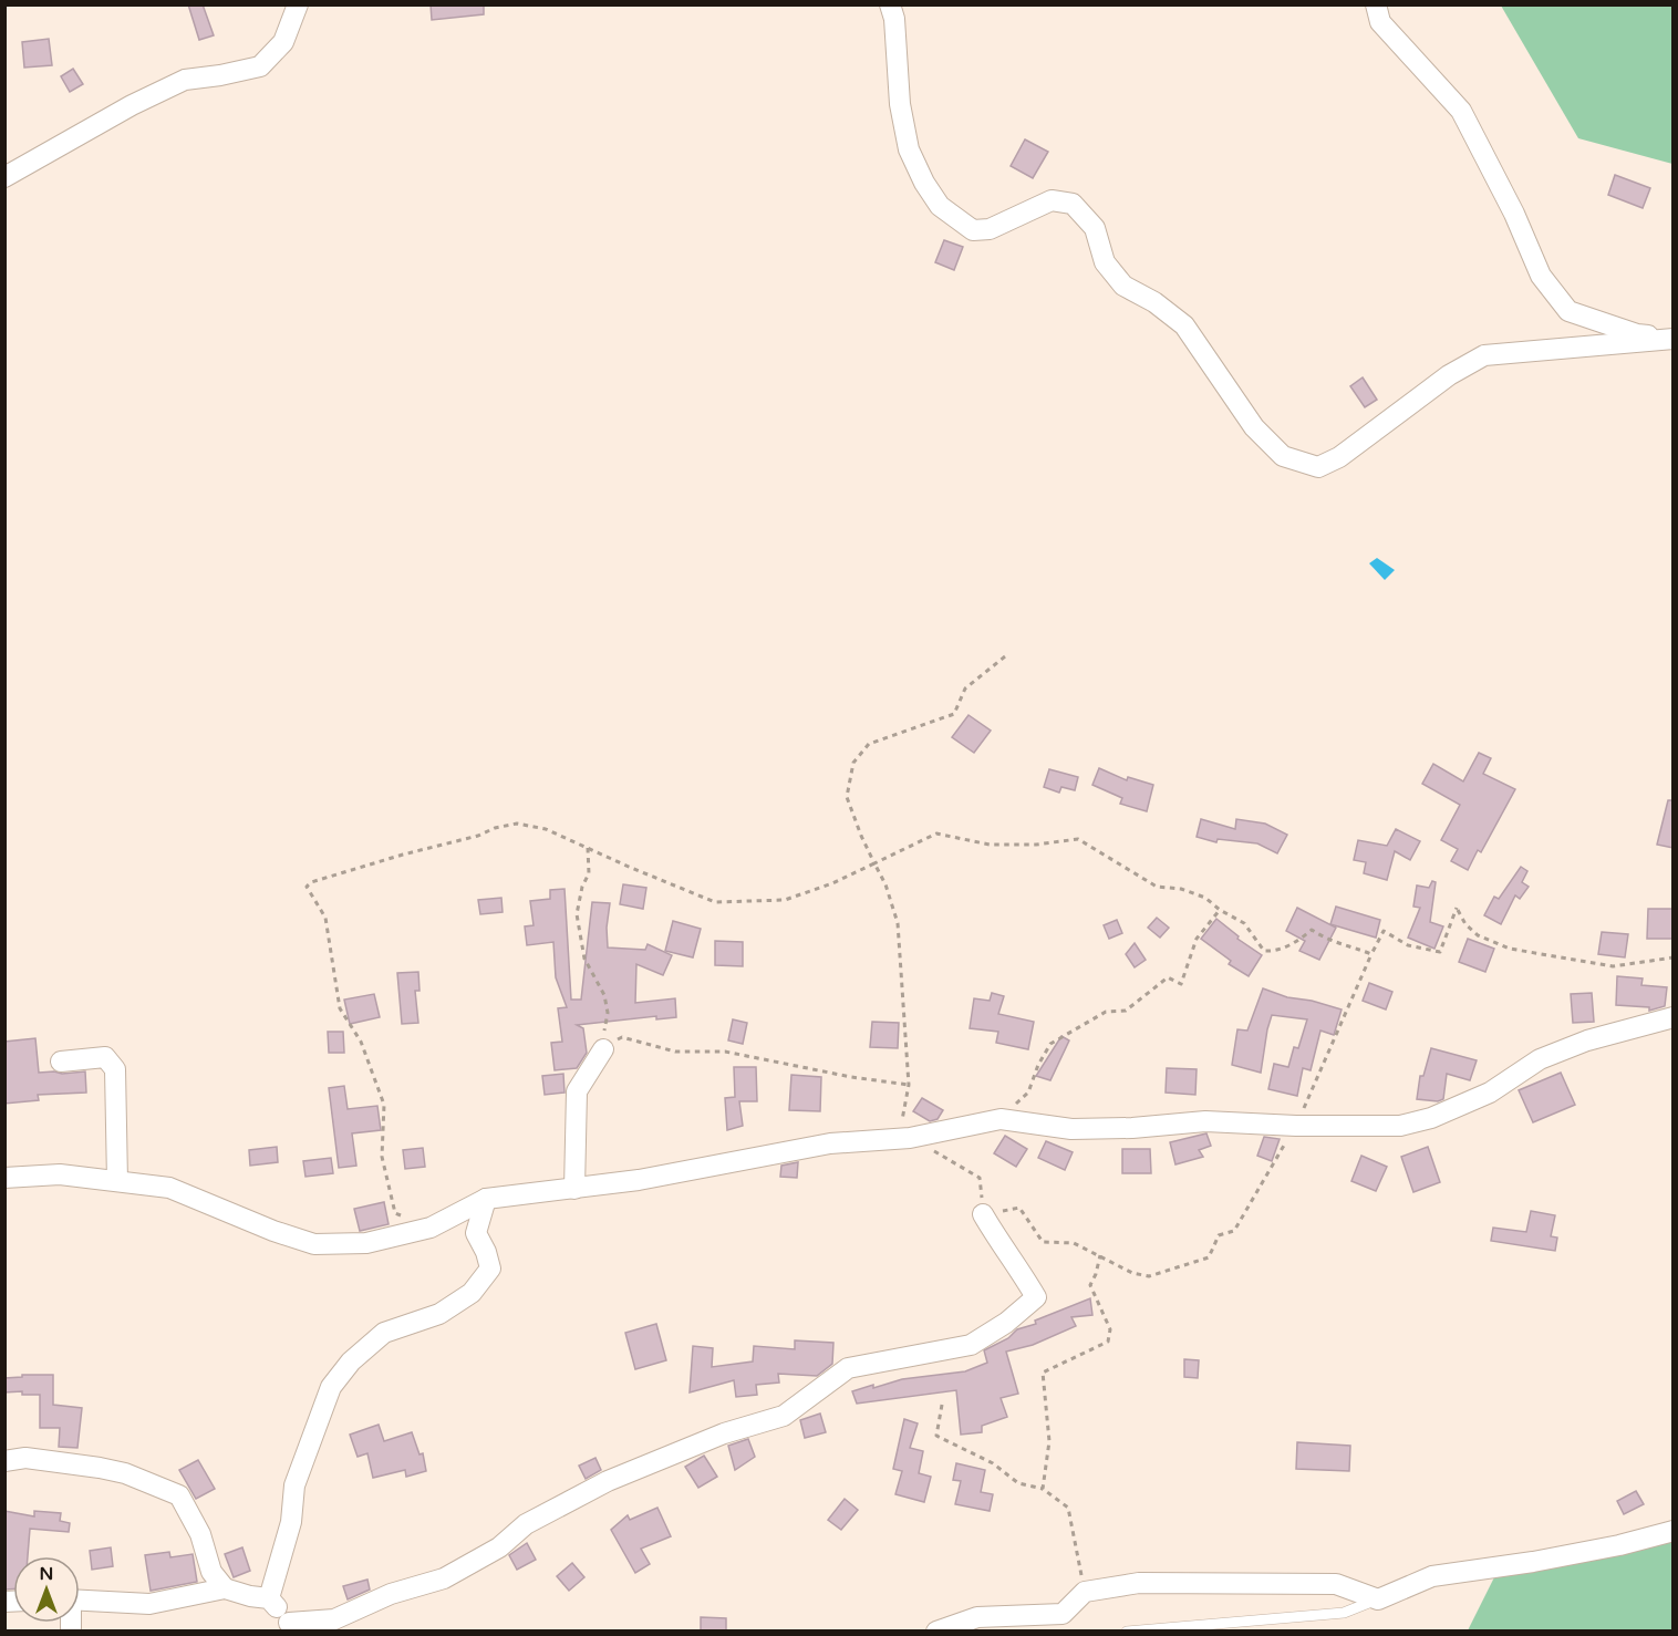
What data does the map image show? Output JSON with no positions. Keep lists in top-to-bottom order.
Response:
{
  "north": "top"
}
